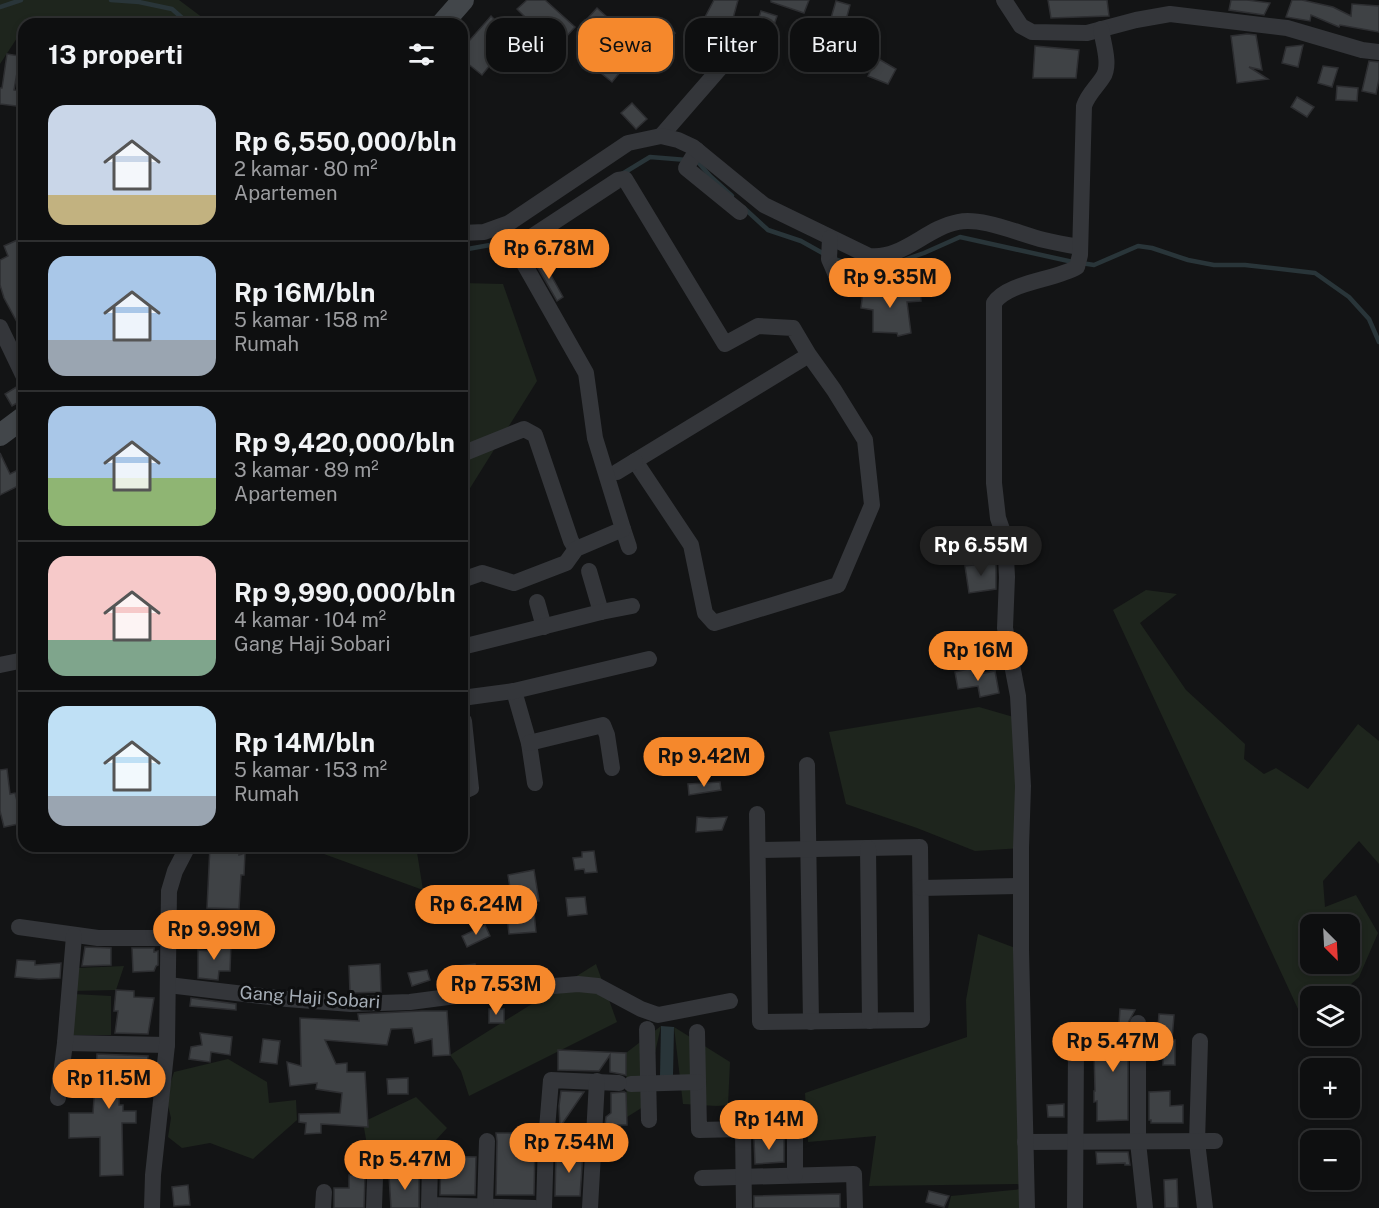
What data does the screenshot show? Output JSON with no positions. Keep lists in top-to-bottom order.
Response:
{
  "streets": {
    "street": ["Gang Haji Sobari"]
  },
  "north": "bottom right",
  "page": {
    "chip": [
      "Beli",
      "Sewa",
      "Filter",
      "Baru"
    ],
    "heading": "13 properti",
    "list": [
      {
        "name": "Rp 6,550,000/bln",
        "note": "2 kamar · 80 m² · Apartemen"
      },
      {
        "name": "Rp 16M/bln",
        "note": "5 kamar · 158 m² · Rumah"
      },
      {
        "name": "Rp 9,420,000/bln",
        "note": "3 kamar · 89 m² · Apartemen"
      },
      {
        "name": "Rp 9,990,000/bln",
        "note": "4 kamar · 104 m² · Gang Haji Sobari"
      },
      {
        "name": "Rp 14M/bln",
        "note": "5 kamar · 153 m² · Rumah"
      }
    ],
    "price": [
      "Rp 6.78M",
      "Rp 9.35M",
      "Rp 6.55M",
      "Rp 16M",
      "Rp 9.42M",
      "Rp 6.24M",
      "Rp 9.99M",
      "Rp 7.53M",
      "Rp 5.47M",
      "Rp 11.5M",
      "Rp 14M",
      "Rp 7.54M",
      "Rp 5.47M"
    ],
    "map_buttons": ["+", "−"]
  }
}
